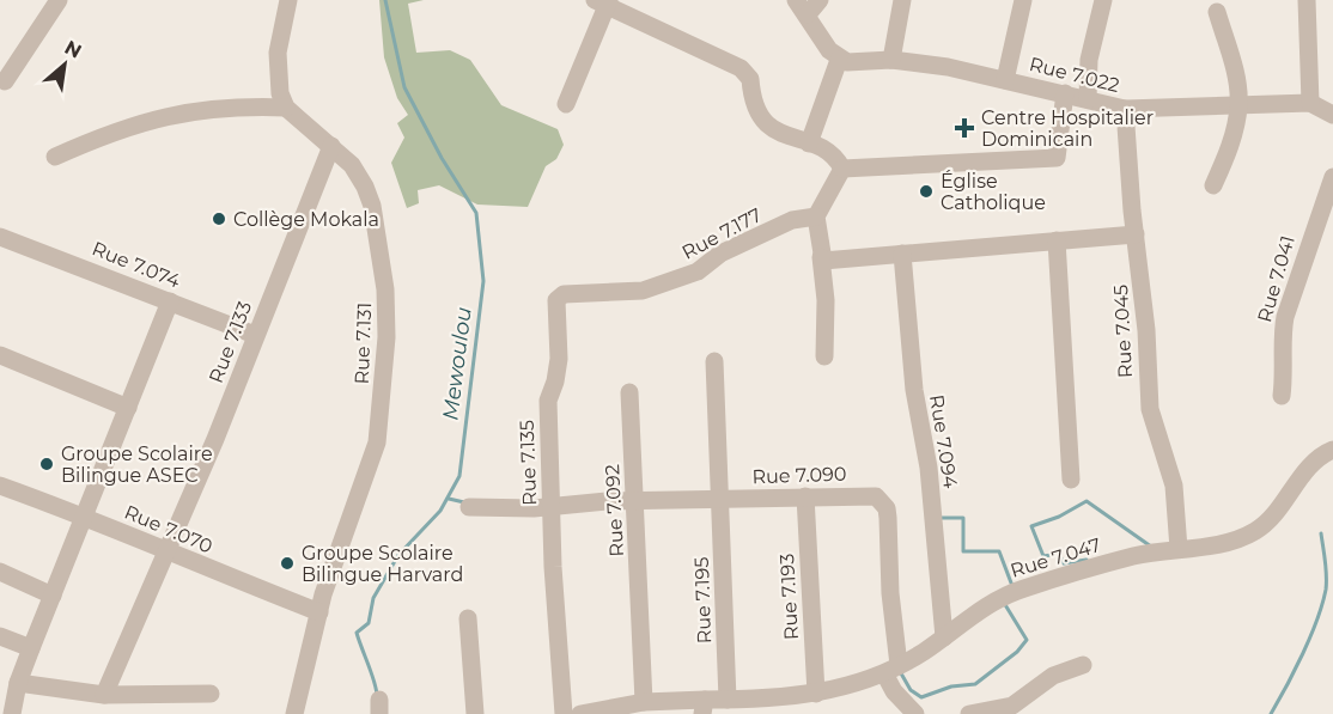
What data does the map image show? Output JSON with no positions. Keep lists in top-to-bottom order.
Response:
{
  "streets": {
    "street": [
      "Rue 7.022",
      "Rue 7.177",
      "Rue 7.074",
      "Rue 7.041",
      "Rue 7.045",
      "Rue 7.133",
      "Rue 7.131",
      "Rue 7.094",
      "Rue 7.135",
      "Rue 7.090",
      "Rue 7.092",
      "Rue 7.070",
      "Rue 7.047",
      "Rue 7.193",
      "Rue 7.195"
    ]
  },
  "crossings": [
    ["Rue 7.022", "Rue 7.045"],
    ["Rue 7.177", "Rue 7.135"],
    ["Rue 7.074", "Rue 7.133"],
    ["Rue 7.045", "Rue 7.047"],
    ["Rue 7.133", "Rue 7.131"],
    ["Rue 7.133", "Rue 7.070"],
    ["Rue 7.131", "Rue 7.070"],
    ["Rue 7.094", "Rue 7.047"],
    ["Rue 7.135", "Rue 7.090"],
    ["Rue 7.090", "Rue 7.092"],
    ["Rue 7.090", "Rue 7.047"],
    ["Rue 7.090", "Rue 7.193"],
    ["Rue 7.090", "Rue 7.195"],
    ["Rue 7.092", "Rue 7.047"],
    ["Rue 7.047", "Rue 7.193"],
    ["Rue 7.047", "Rue 7.195"]
  ],
  "water": ["Mewoulou"],
  "places": {
    "health": ["Centre Hospitalier Dominicain"],
    "other": [
      "Église Catholique",
      "Collège Mokala",
      "Groupe Scolaire Bilingue ASEC",
      "Groupe Scolaire Bilingue Harvard"
    ]
  },
  "north": "top right"
}
